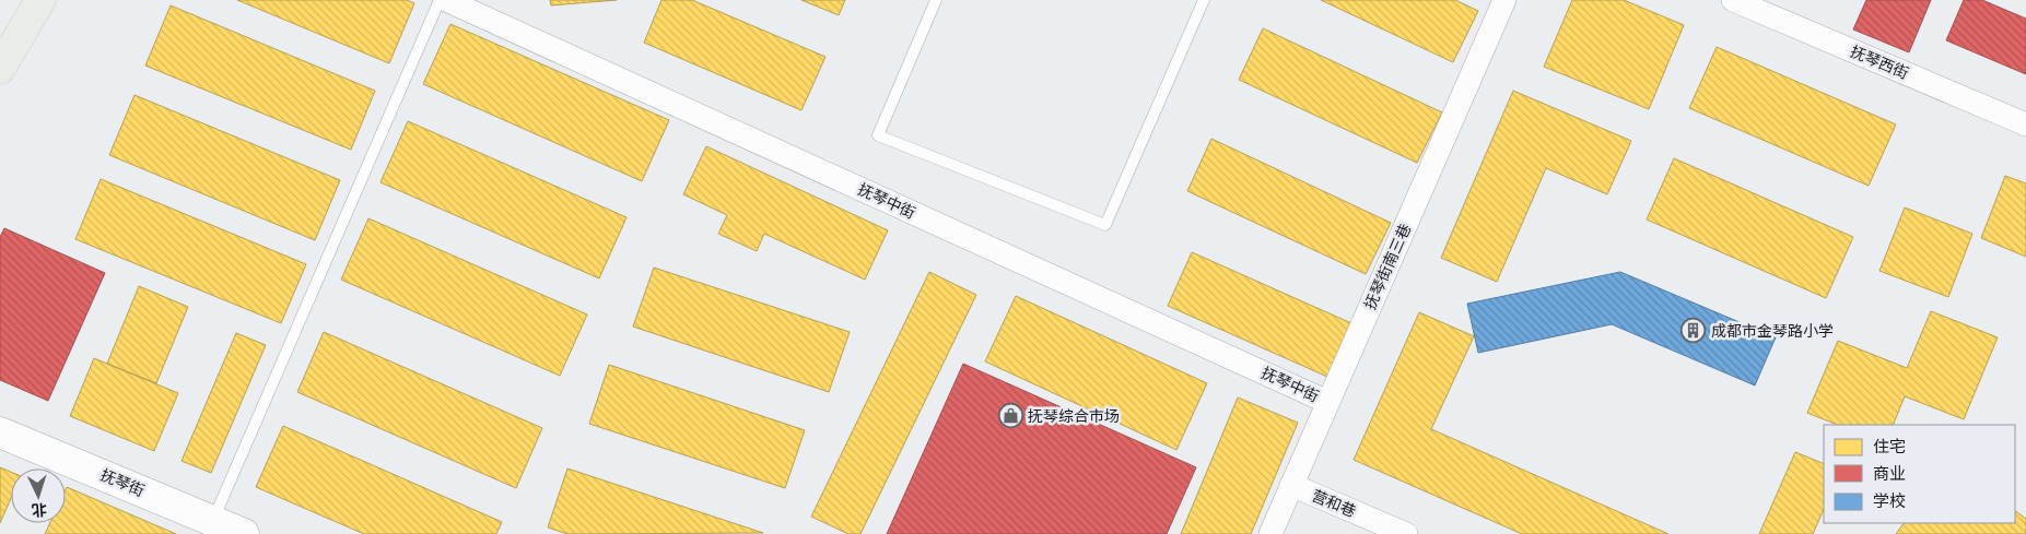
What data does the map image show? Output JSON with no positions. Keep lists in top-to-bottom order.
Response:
{
  "streets": {
    "street": [
      "抚琴西街",
      "抚琴中街",
      "抚琴街南三巷",
      "抚琴街",
      "营和巷"
    ]
  },
  "crossings": [
    ["抚琴中街", "抚琴街南三巷"],
    ["抚琴街南三巷", "营和巷"]
  ],
  "places": {
    "building": ["成都市金琴路小学"],
    "shop": ["抚琴综合市场"]
  },
  "legend": ["住宅", "商业", "学校"],
  "north": "bottom"
}
